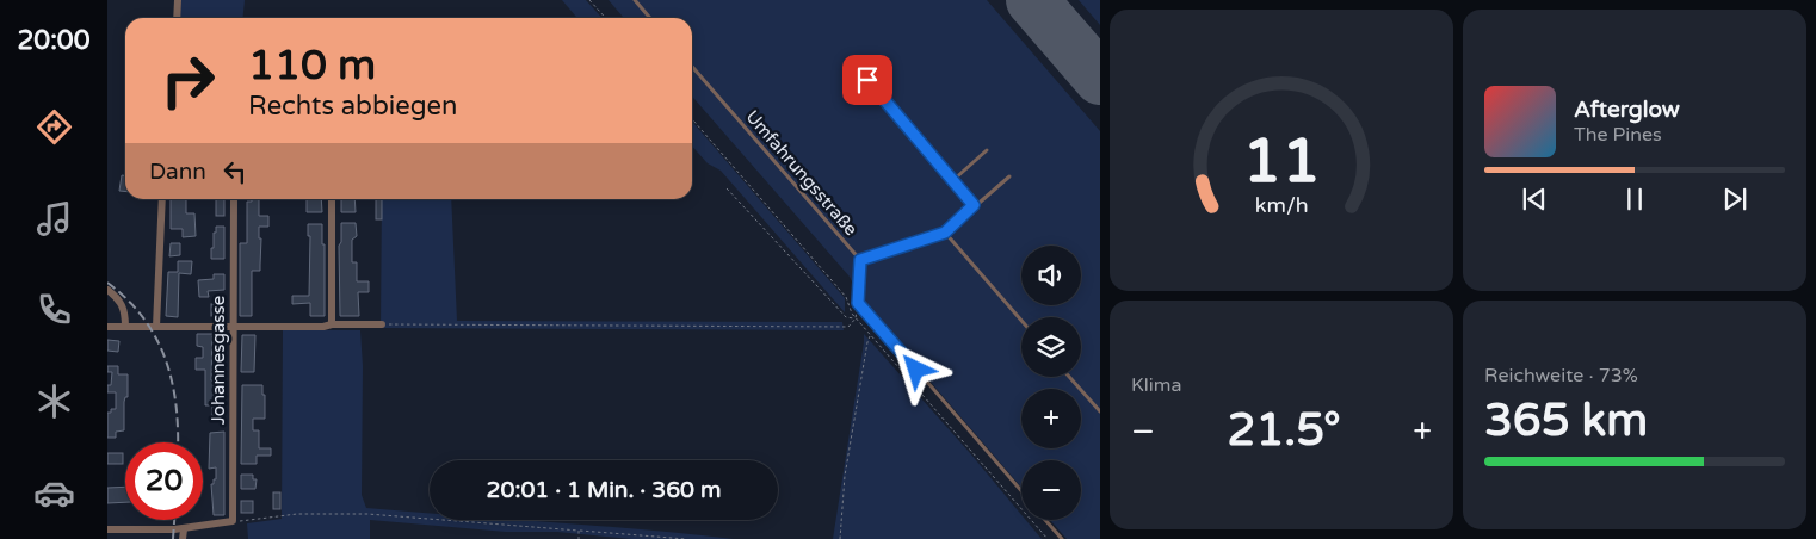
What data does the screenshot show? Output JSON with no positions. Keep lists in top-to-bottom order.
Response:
{
  "streets": {
    "street": ["Johannesgasse"],
    "lane": ["Umfahrungsstraße"]
  },
  "page": {
    "tabs": "20:00",
    "turn": ["110 m", "Rechts abbiegen"],
    "song": ["Afterglow", "The Pines"],
    "then": "Dann",
    "map_buttons": ["+", "−"],
    "tile": [
      "Klima",
      ["Reichweite · 73%", "365 km"]
    ],
    "heat": ["−", "21.5°", "+"],
    "limit": "20",
    "trip": "20:01 · 1 Min. · 360 m",
    "gauge": ["11", "km/h"]
  }
}
